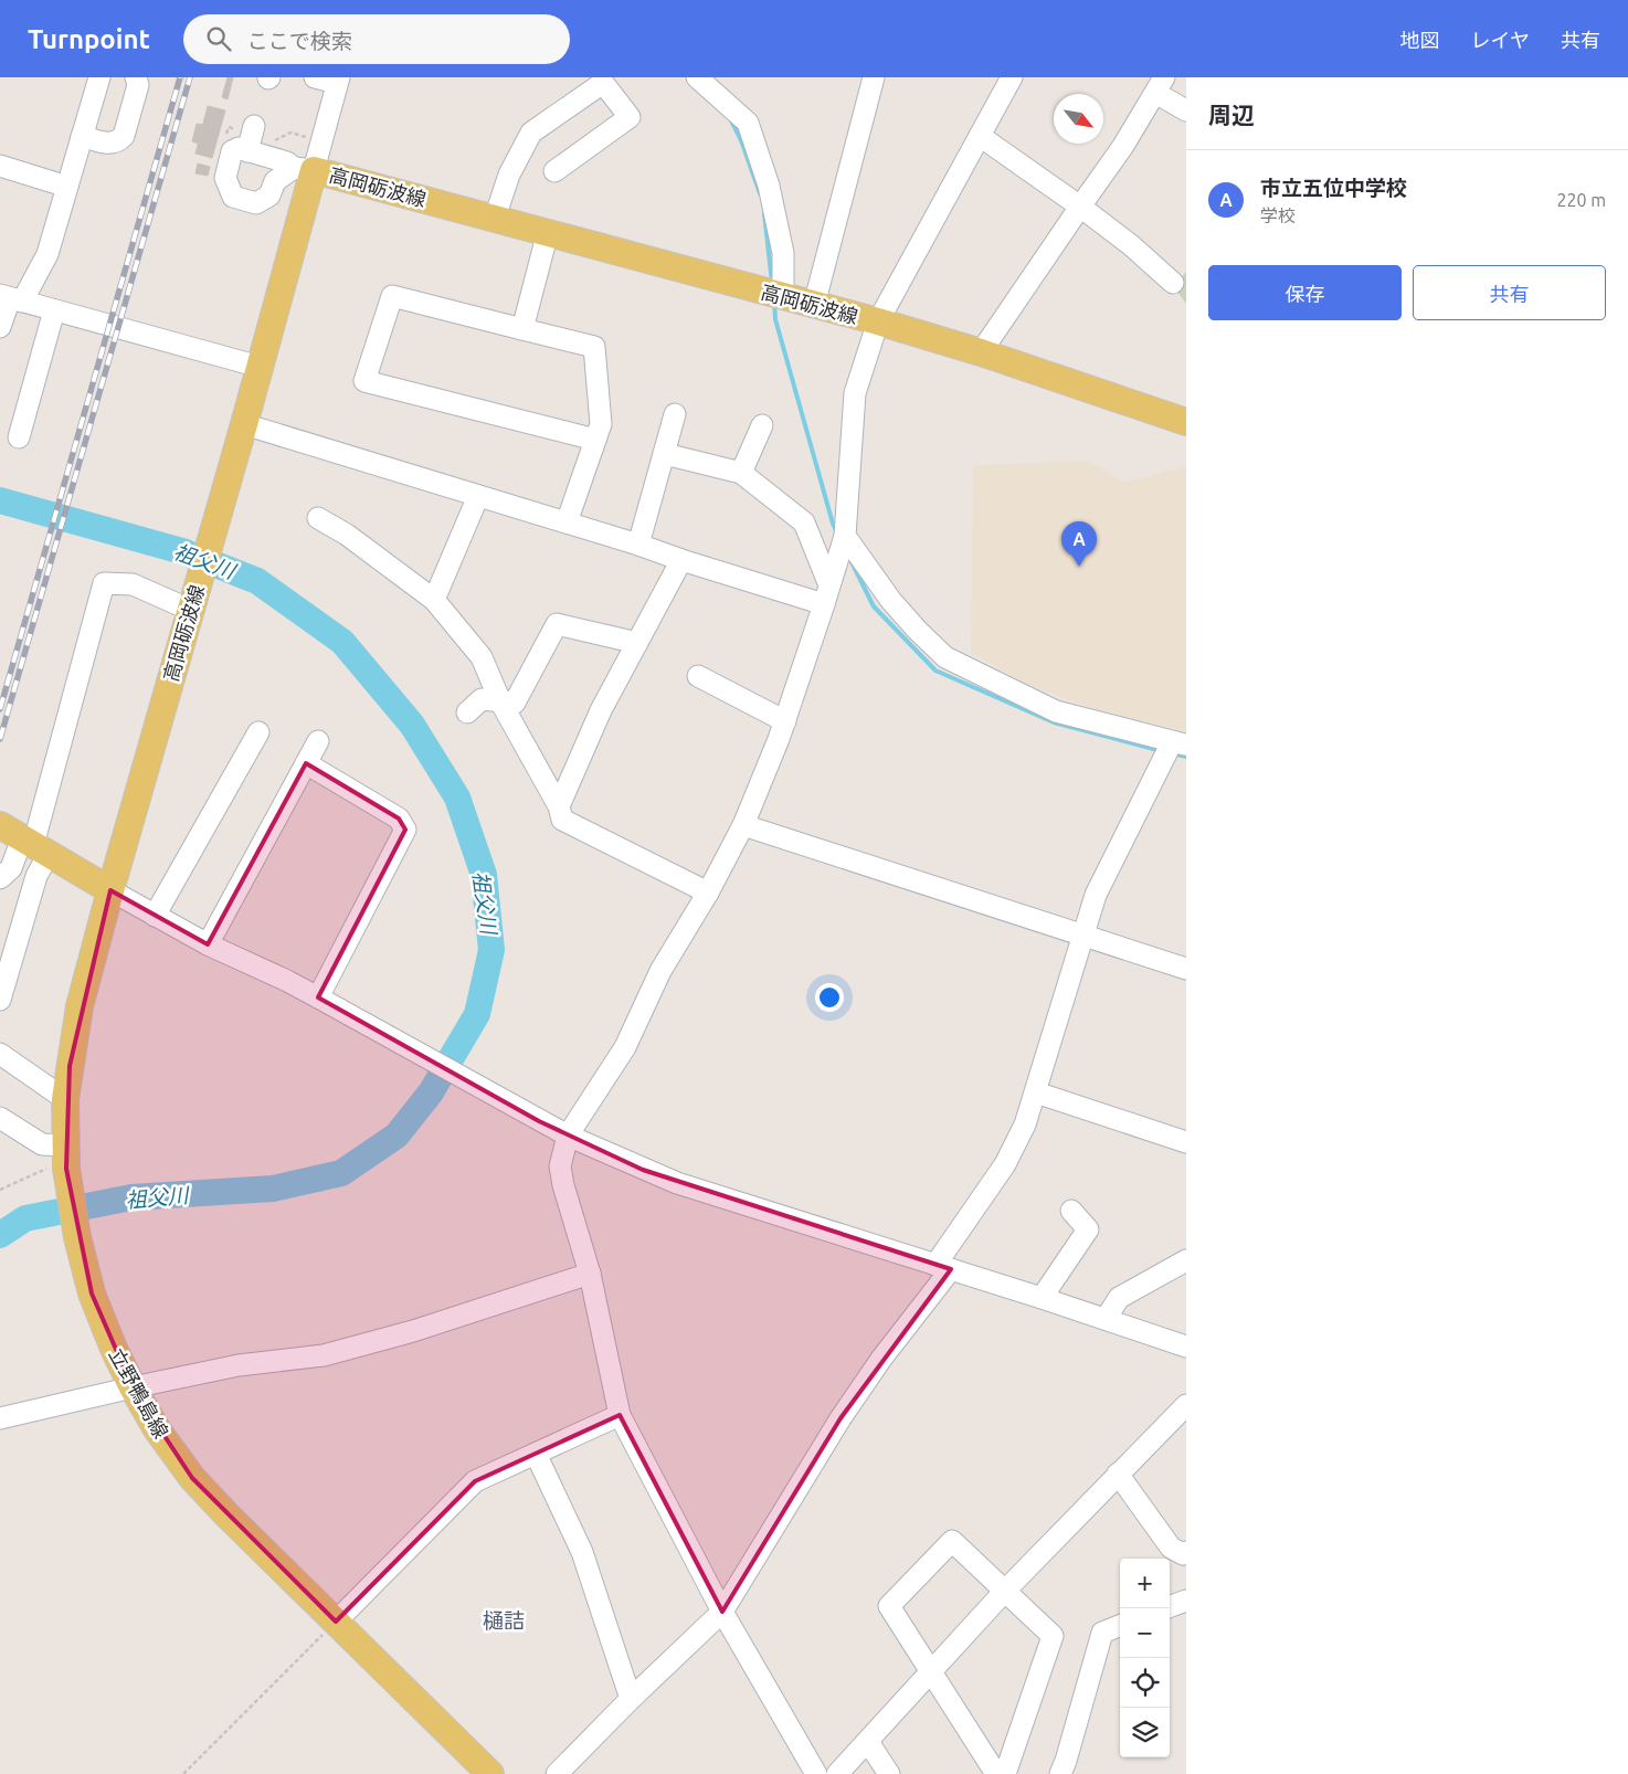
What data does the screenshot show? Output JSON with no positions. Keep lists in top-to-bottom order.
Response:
{
  "streets": {
    "main road": ["高岡砺波線", "立野鴨島線"]
  },
  "crossings": [
    ["高岡砺波線", "立野鴨島線"]
  ],
  "districts": ["樋詰"],
  "water": ["祖父川"],
  "north": "bottom right",
  "page": {
    "header": "Turnpoint",
    "search": "ここで検索",
    "nav": ["地図", "レイヤ", "共有"],
    "heading": "周辺",
    "list": [
      {
        "mark": "A",
        "name": "市立五位中学校",
        "note": "学校",
        "value": "220 m"
      }
    ],
    "buttons": ["保存", "共有"],
    "pins": "A",
    "map_buttons": ["+", "−"]
  }
}
